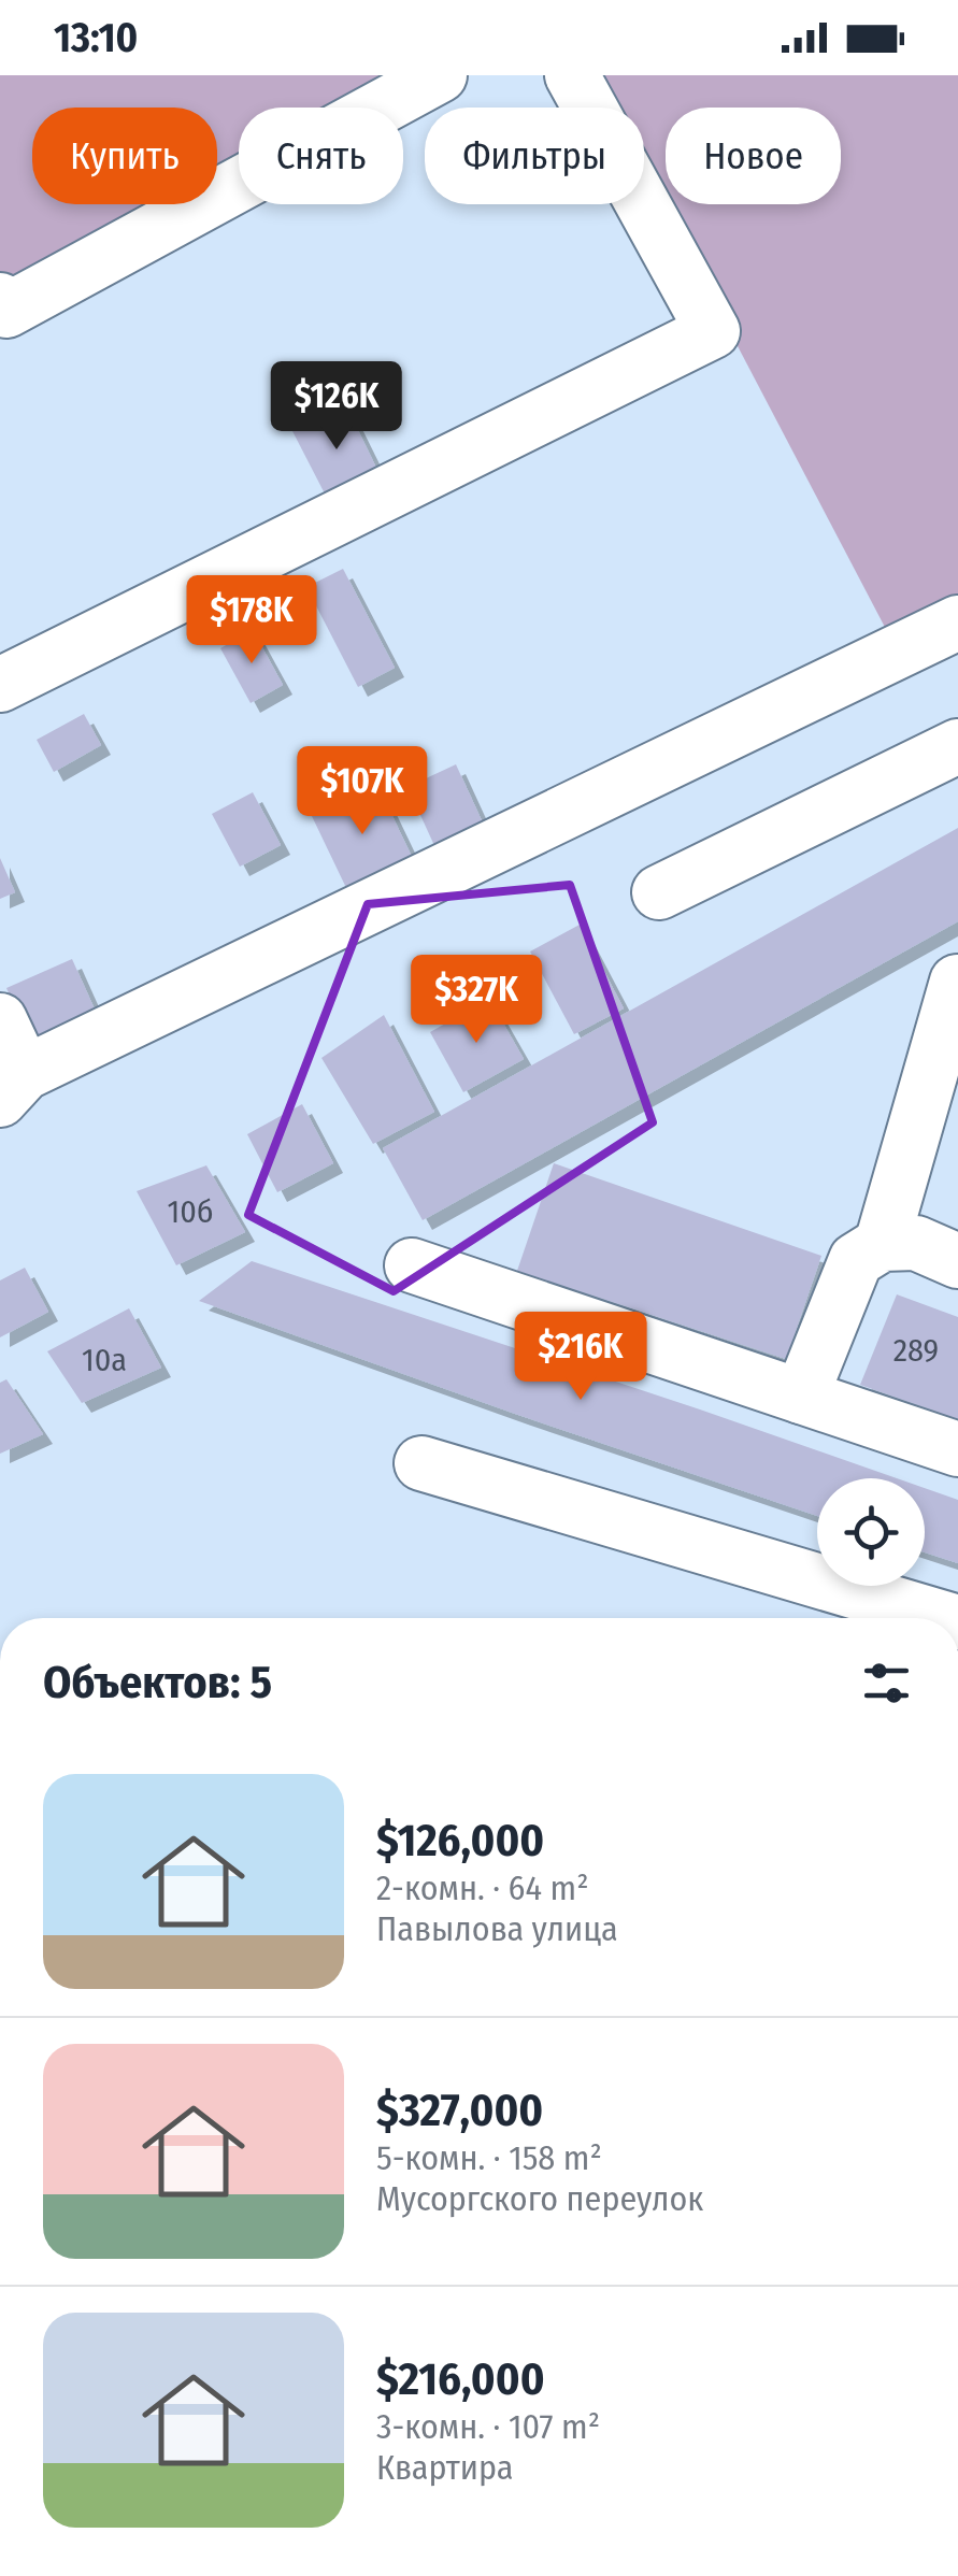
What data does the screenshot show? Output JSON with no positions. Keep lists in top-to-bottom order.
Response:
{
  "house_numbers": ["10б", "289", "10а"],
  "page": {
    "status": "13:10",
    "chip": [
      "Купить",
      "Снять",
      "Фильтры",
      "Новое"
    ],
    "price": [
      "$126K",
      "$178K",
      "$107K",
      "$327K",
      "$216K"
    ],
    "heading": "Объектов: 5",
    "list": [
      {
        "name": "$126,000",
        "note": "2-комн. · 64 m² · Павылова улица"
      },
      {
        "name": "$327,000",
        "note": "5-комн. · 158 m² · Мусоргского переулок"
      },
      {
        "name": "$216,000",
        "note": "3-комн. · 107 m² · Квартира"
      }
    ]
  }
}
